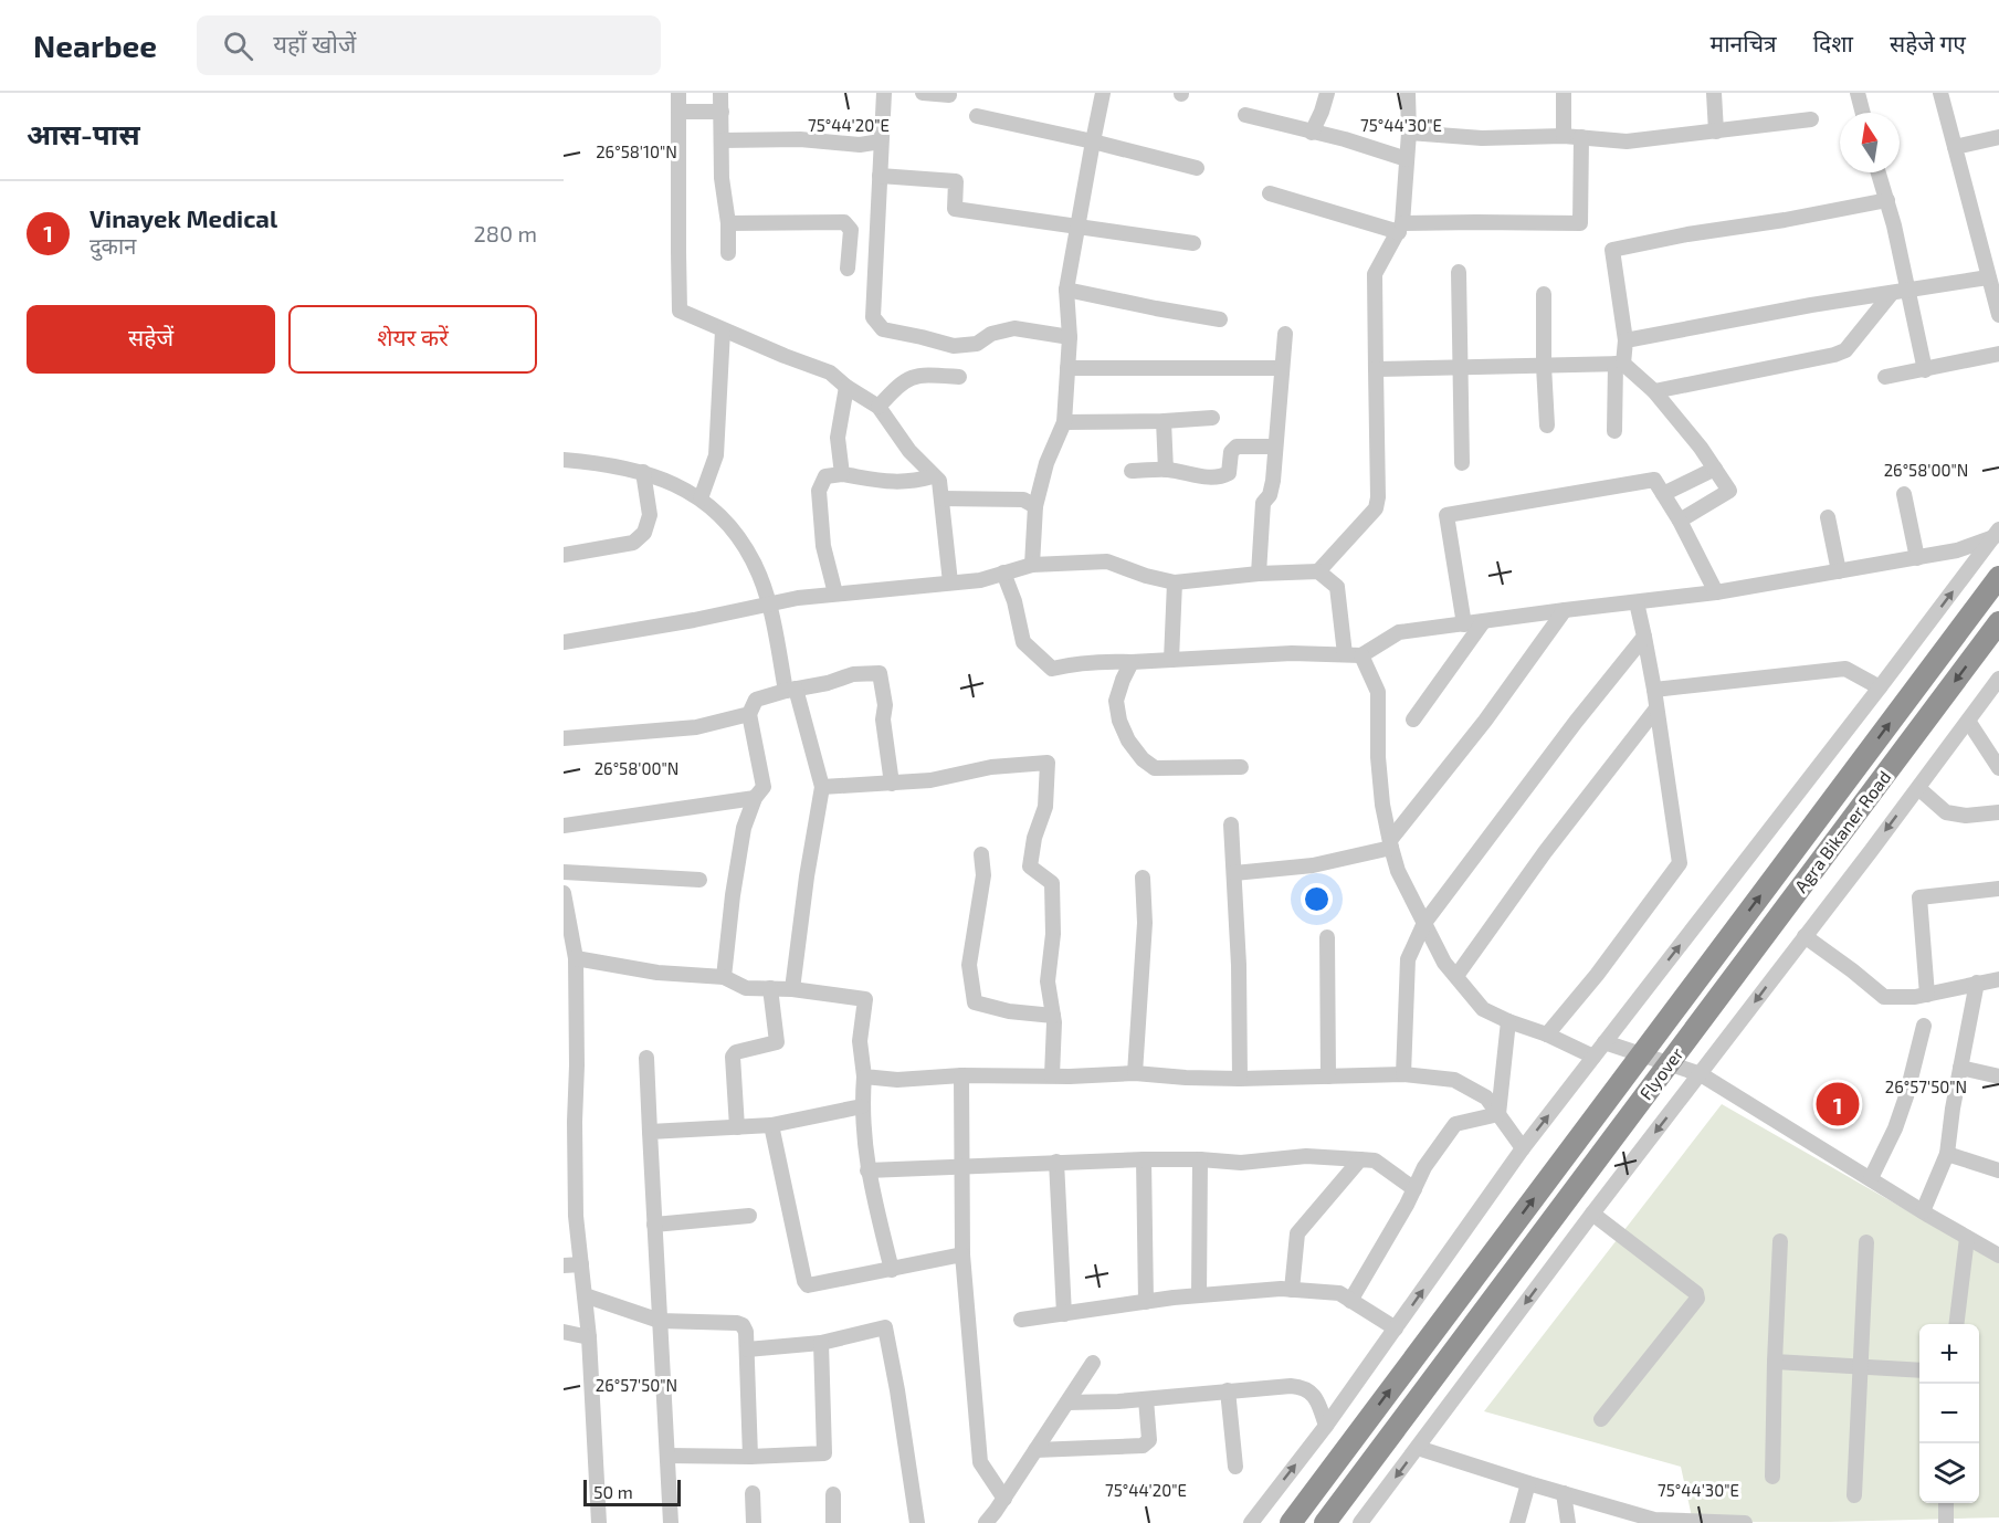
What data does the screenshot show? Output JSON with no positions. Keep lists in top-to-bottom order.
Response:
{
  "streets": {
    "highway": ["Agra Bikaner Road", "Flyover"]
  },
  "crossings": [
    ["Agra Bikaner Road", "Flyover"]
  ],
  "one_way": ["Agra Bikaner Road"],
  "scale_bar": "50 m",
  "north": "top",
  "page": {
    "header": "Nearbee",
    "search": "यहाँ खोजें",
    "nav": ["मानचित्र", "दिशा", "सहेजे गए"],
    "heading": "आस-पास",
    "list": [
      {
        "mark": "1",
        "name": "Vinayek Medical",
        "note": "दुकान",
        "value": "280 m"
      }
    ],
    "buttons": ["सहेजें", "शेयर करें"],
    "pins": "1",
    "map_buttons": ["+", "−"],
    "scale": "50 m"
  },
  "coordinates": [
    "75°44'30\"E",
    "75°44'20\"E",
    "26°58'10\"N",
    "26°58'00\"N",
    "26°57'50\"N"
  ]
}
